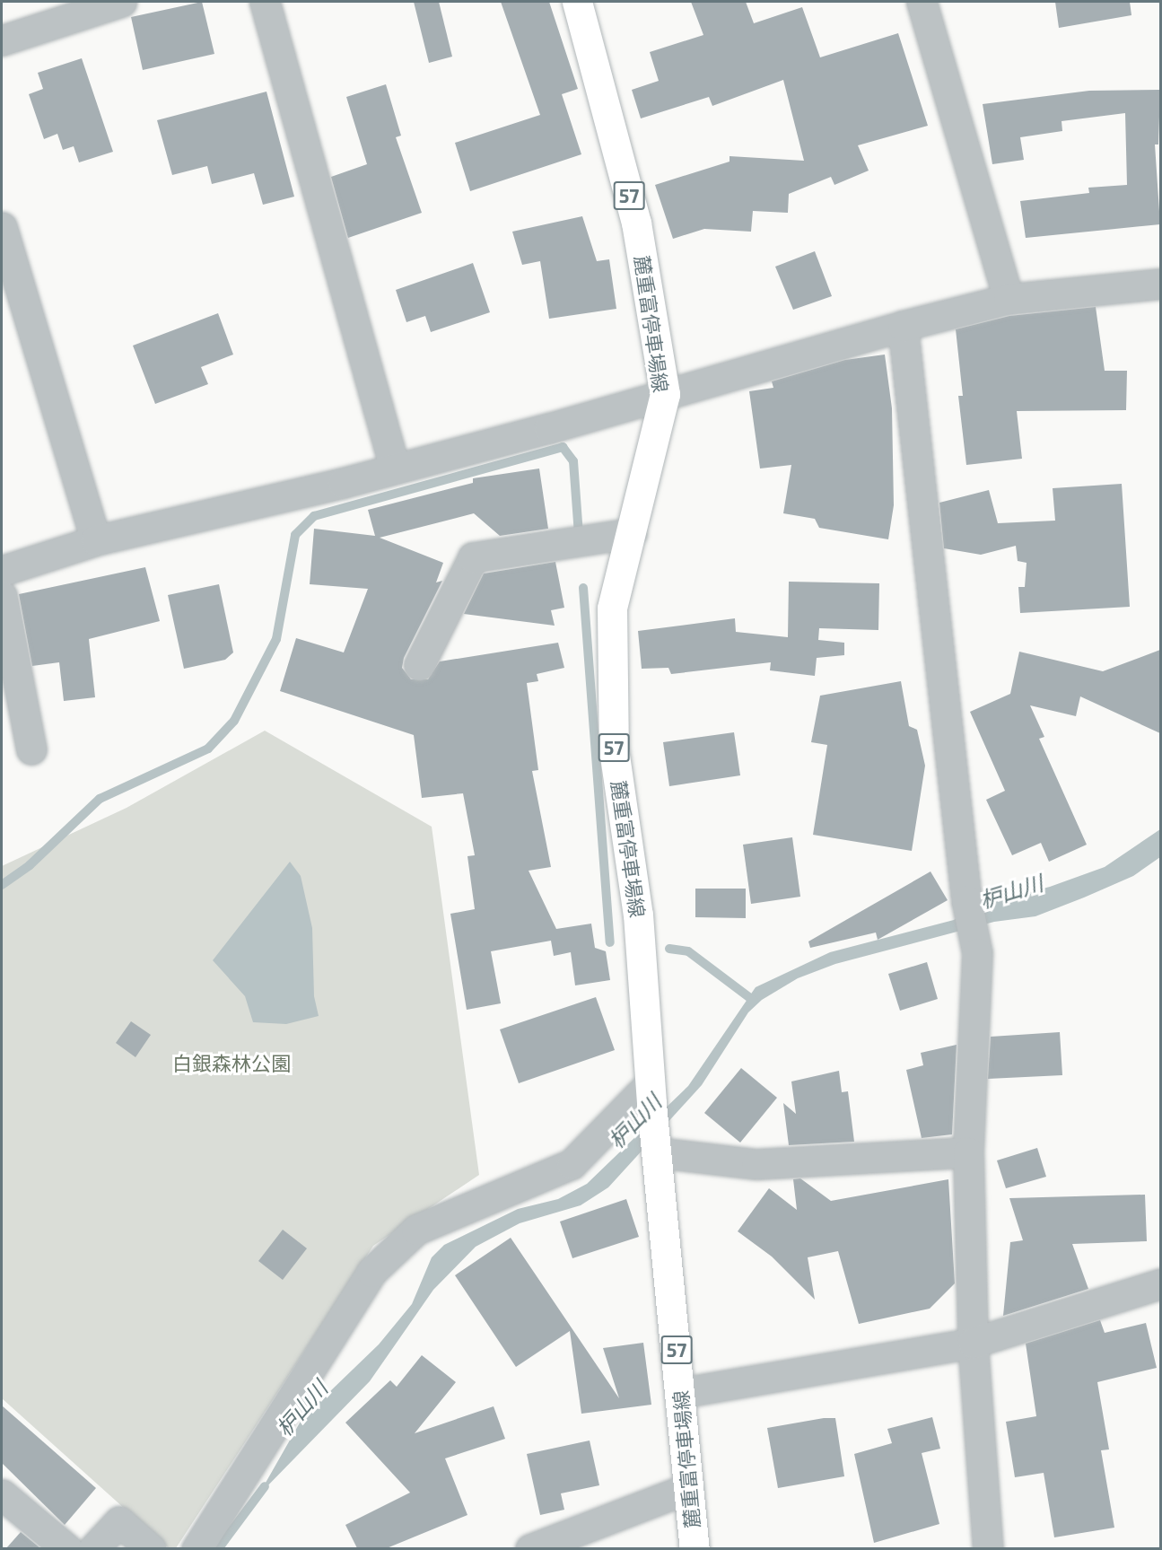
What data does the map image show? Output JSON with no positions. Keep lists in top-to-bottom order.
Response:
{
  "streets": {
    "main road": ["57", "麓重富停車場線"]
  },
  "water": ["枦山川"],
  "parks": ["白銀森林公園"]
}
